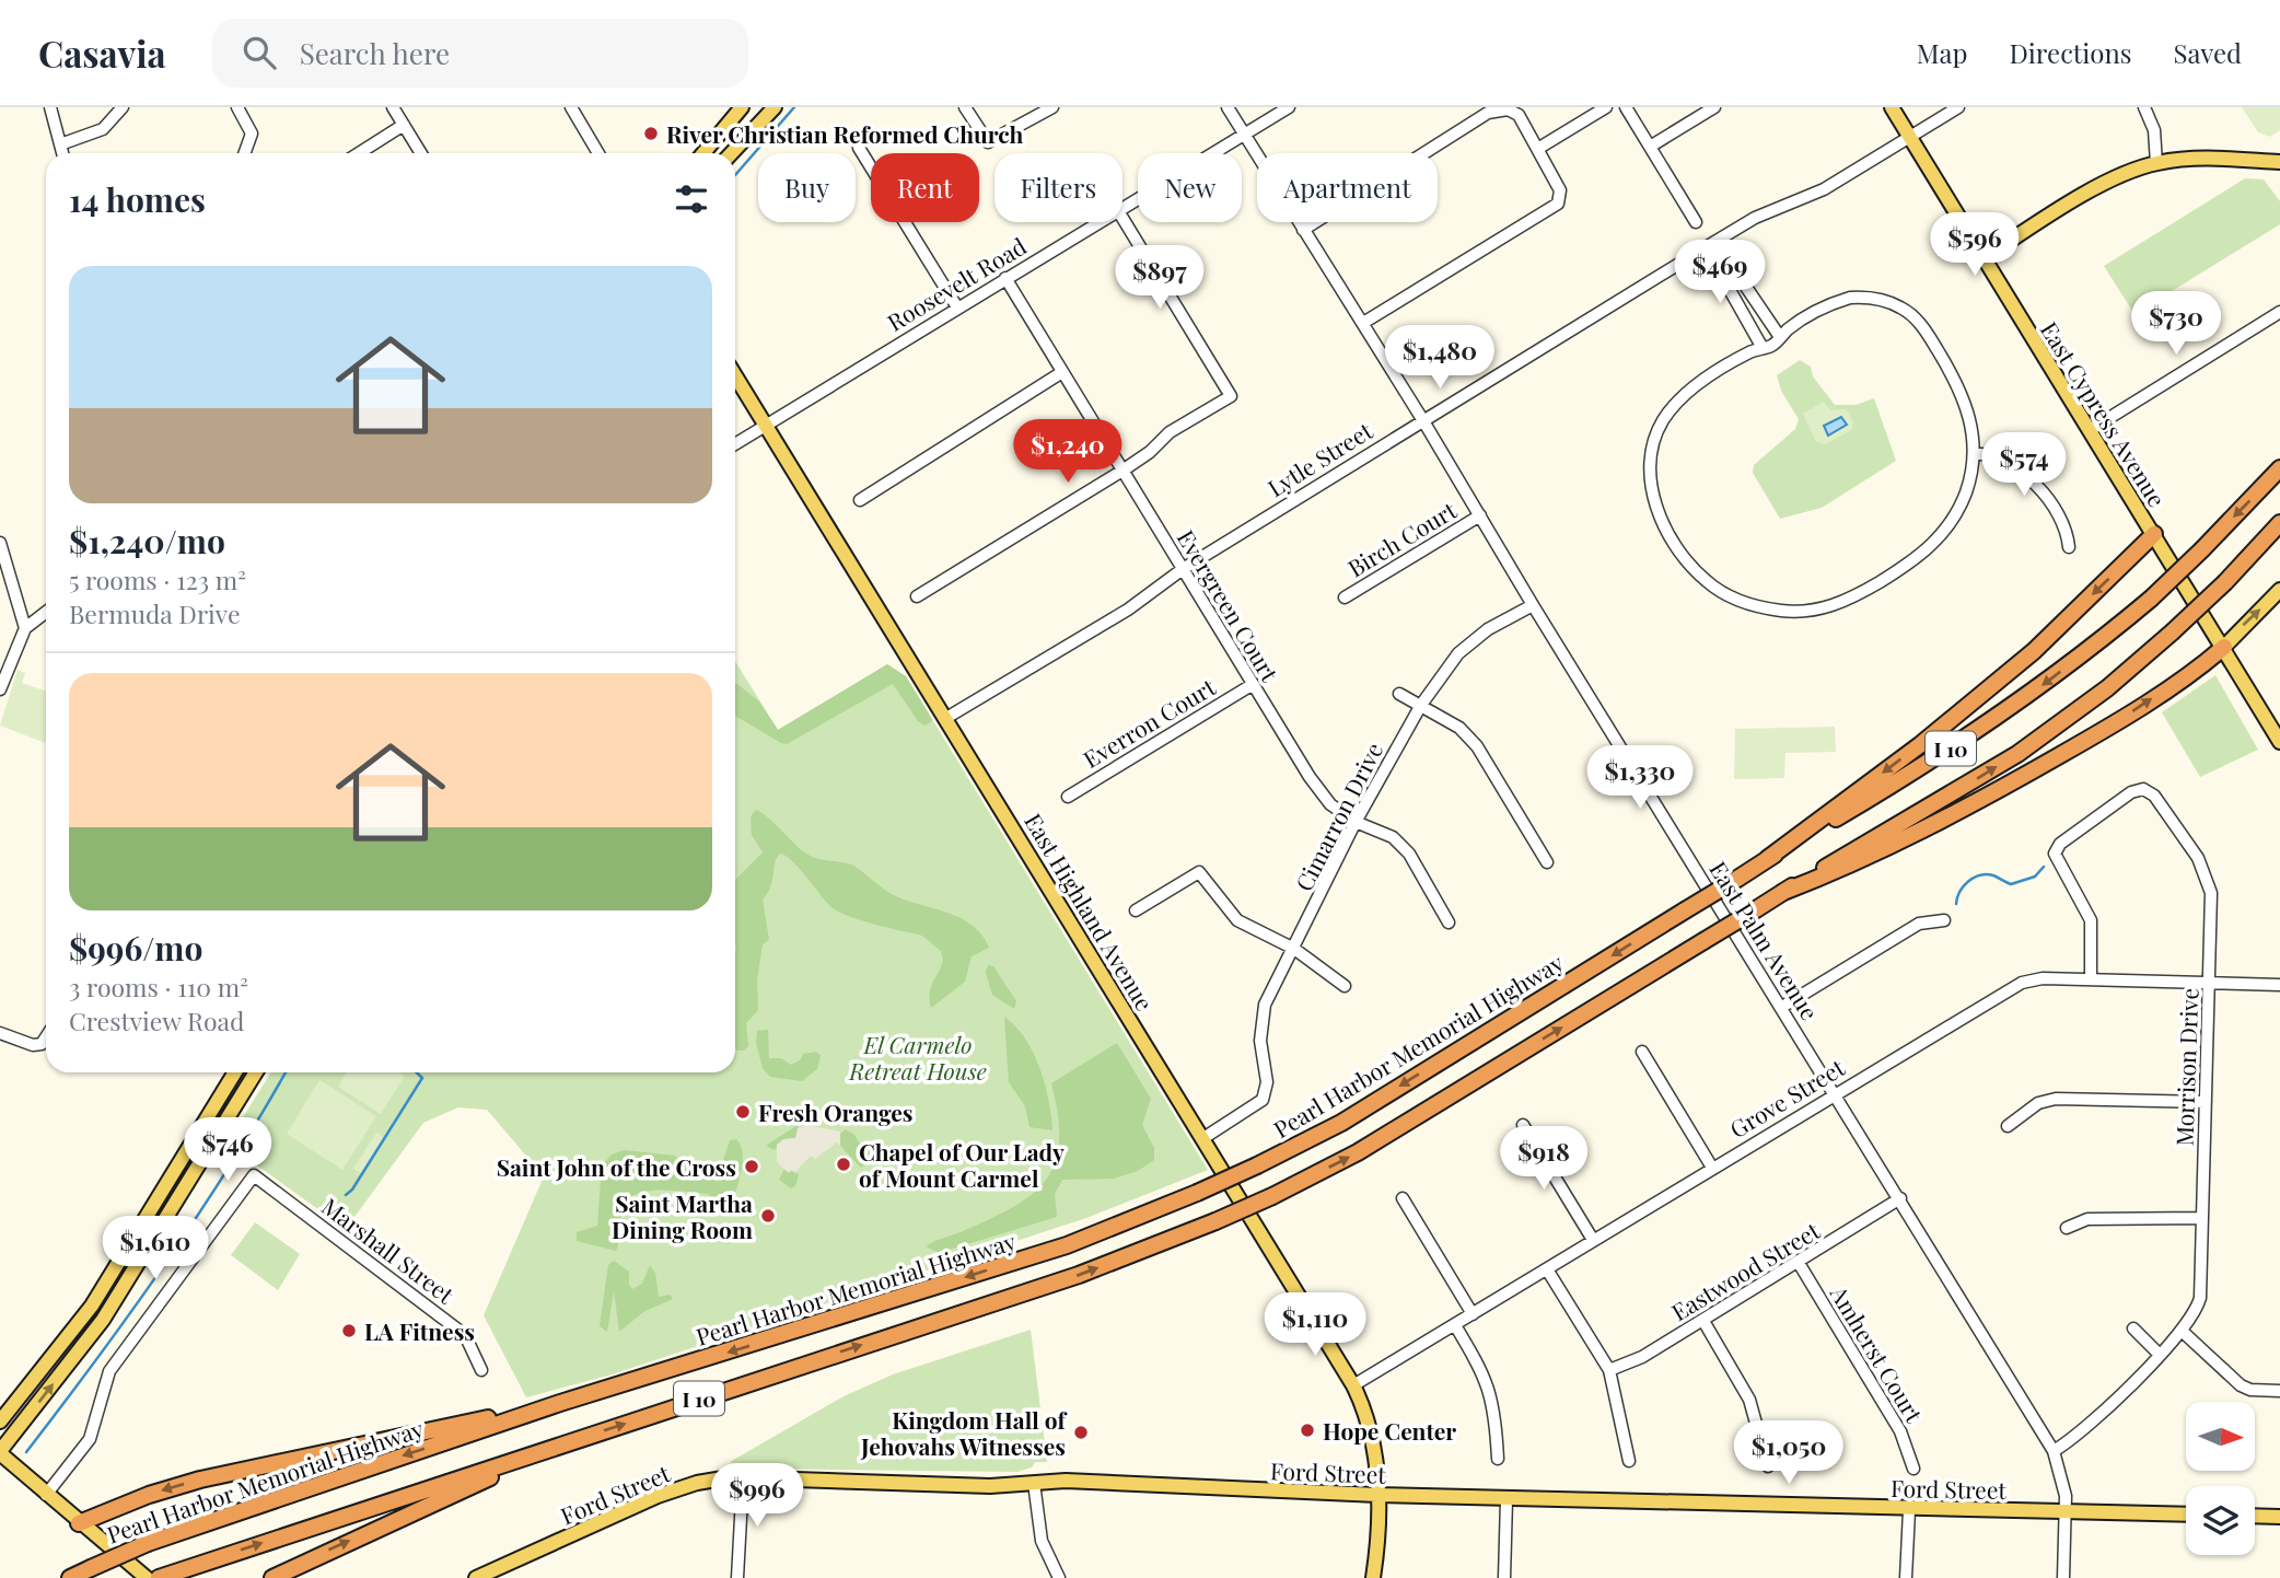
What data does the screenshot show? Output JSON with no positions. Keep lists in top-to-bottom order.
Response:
{
  "streets": {
    "highway": ["I 10", "Pearl Harbor Memorial Highway"],
    "main road": ["East Cypress Avenue", "East Highland Avenue", "Ford Street"],
    "street": [
      "Roosevelt Road",
      "Lytle Street",
      "Birch Court",
      "Evergreen Court",
      "Everron Court",
      "Cimarron Drive",
      "East Palm Avenue",
      "Morrison Drive",
      "Grove Street",
      "Marshall Street",
      "Eastwood Street",
      "Amherst Court"
    ]
  },
  "crossings": [
    ["Roosevelt Road", "Evergreen Court"],
    ["Roosevelt Road", "East Highland Avenue"],
    ["Roosevelt Road", "East Palm Avenue"],
    ["East Cypress Avenue", "Lytle Street"],
    ["Lytle Street", "Evergreen Court"],
    ["Lytle Street", "East Highland Avenue"],
    ["Lytle Street", "East Palm Avenue"],
    ["Birch Court", "East Palm Avenue"],
    ["Evergreen Court", "Everron Court"],
    ["Evergreen Court", "Cimarron Drive"],
    ["Cimarron Drive", "East Highland Avenue"],
    ["Cimarron Drive", "East Palm Avenue"],
    ["East Highland Avenue", "Grove Street"],
    ["East Highland Avenue", "Ford Street"],
    ["East Palm Avenue", "Morrison Drive"],
    ["East Palm Avenue", "Grove Street"],
    ["East Palm Avenue", "Eastwood Street"],
    ["East Palm Avenue", "Ford Street"],
    ["Morrison Drive", "Grove Street"],
    ["Eastwood Street", "Amherst Court"]
  ],
  "parks": ["El Carmelo Retreat House"],
  "places": [
    "River Christian Reformed Church",
    "Fresh Oranges",
    "Chapel of Our Lady of Mount Carmel",
    "Saint John of the Cross",
    "Saint Martha Dining Room",
    "LA Fitness",
    "Hope Center",
    "Kingdom Hall of Jehovahs Witnesses"
  ],
  "north": "right",
  "page": {
    "header": "Casavia",
    "search": "Search here",
    "nav": ["Map", "Directions", "Saved"],
    "chip": [
      "Buy",
      "Rent",
      "Filters",
      "New",
      "Apartment"
    ],
    "heading": "14 homes",
    "price": [
      "$596",
      "$469",
      "$897",
      "$730",
      "$1,480",
      "$1,240",
      "$574",
      "$1,330",
      "$746",
      "$918",
      "$1,610",
      "$1,110",
      "$1,050",
      "$996"
    ],
    "list": [
      {
        "name": "$1,240/mo",
        "note": "5 rooms · 123 m² · Bermuda Drive"
      },
      {
        "name": "$996/mo",
        "note": "3 rooms · 110 m² · Crestview Road"
      }
    ]
  }
}
